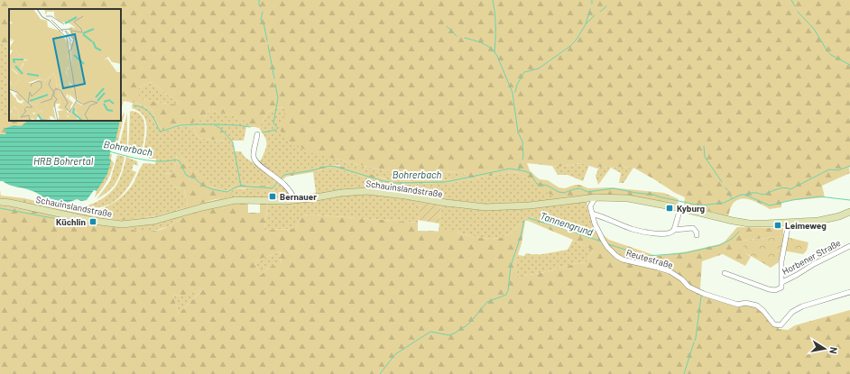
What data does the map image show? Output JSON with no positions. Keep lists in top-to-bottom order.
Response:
{
  "streets": {
    "main road": ["Schauinslandstraße"],
    "street": ["Horbener Straße", "Reutestraße"]
  },
  "water": ["Bohrerbach", "HRB Bohrertal", "Tannengrund"],
  "places": {
    "transit": [
      "Bernauer",
      "Kyburg",
      "Küchlin",
      "Leimeweg"
    ]
  },
  "north": "right"
}
